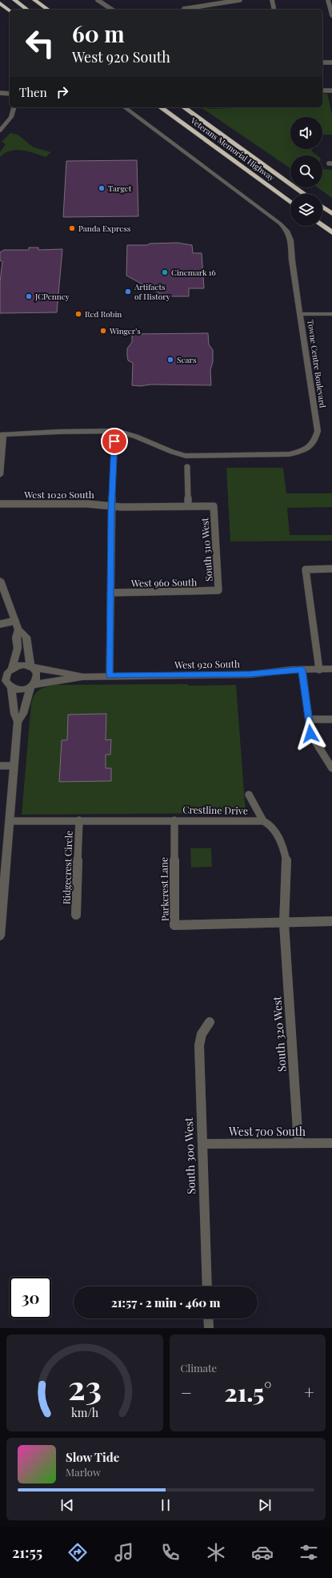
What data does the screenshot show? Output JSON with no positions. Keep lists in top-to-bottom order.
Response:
{
  "streets": {
    "highway": ["Veterans Memorial Highway"],
    "street": [
      "Towne Centre Boulevard",
      "West 1020 South",
      "South 310 West",
      "West 960 South",
      "West 920 South",
      "Crestline Drive",
      "Ridgecrest Circle",
      "Parkcrest Lane",
      "South 320 West",
      "West 700 South",
      "South 300 West"
    ]
  },
  "crossings": [
    ["West 1020 South", "South 310 West"],
    ["South 310 West", "West 960 South"],
    ["Crestline Drive", "Ridgecrest Circle"],
    ["Crestline Drive", "Parkcrest Lane"],
    ["Parkcrest Lane", "South 320 West"],
    ["South 320 West", "West 700 South"],
    ["West 700 South", "South 300 West"]
  ],
  "places": [
    "Target",
    "Panda Express",
    "Cinemark 16",
    "Artifacts of History",
    "JCPenney",
    "Red Robin",
    "Winger's",
    "Sears"
  ],
  "page": {
    "turn": ["60 m", "West 920 South"],
    "then": "Then",
    "limit": "30",
    "trip": "21:57 · 2 min · 460 m",
    "tile": "Climate",
    "heat": ["−", "21.5°", "+"],
    "song": ["Slow Tide", "Marlow"],
    "tabs": "21:55",
    "gauge": ["23", "km/h"]
  }
}
